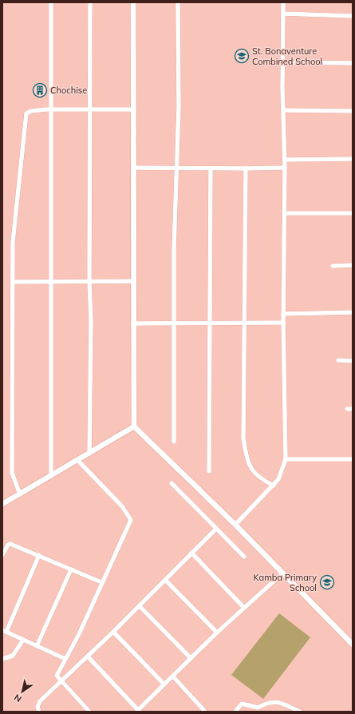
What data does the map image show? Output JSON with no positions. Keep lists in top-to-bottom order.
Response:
{
  "places": {
    "school or university": ["St. Bonaventure Combined School", "Kamba Primary School"],
    "building": ["Chochise"]
  },
  "north": "bottom left"
}
